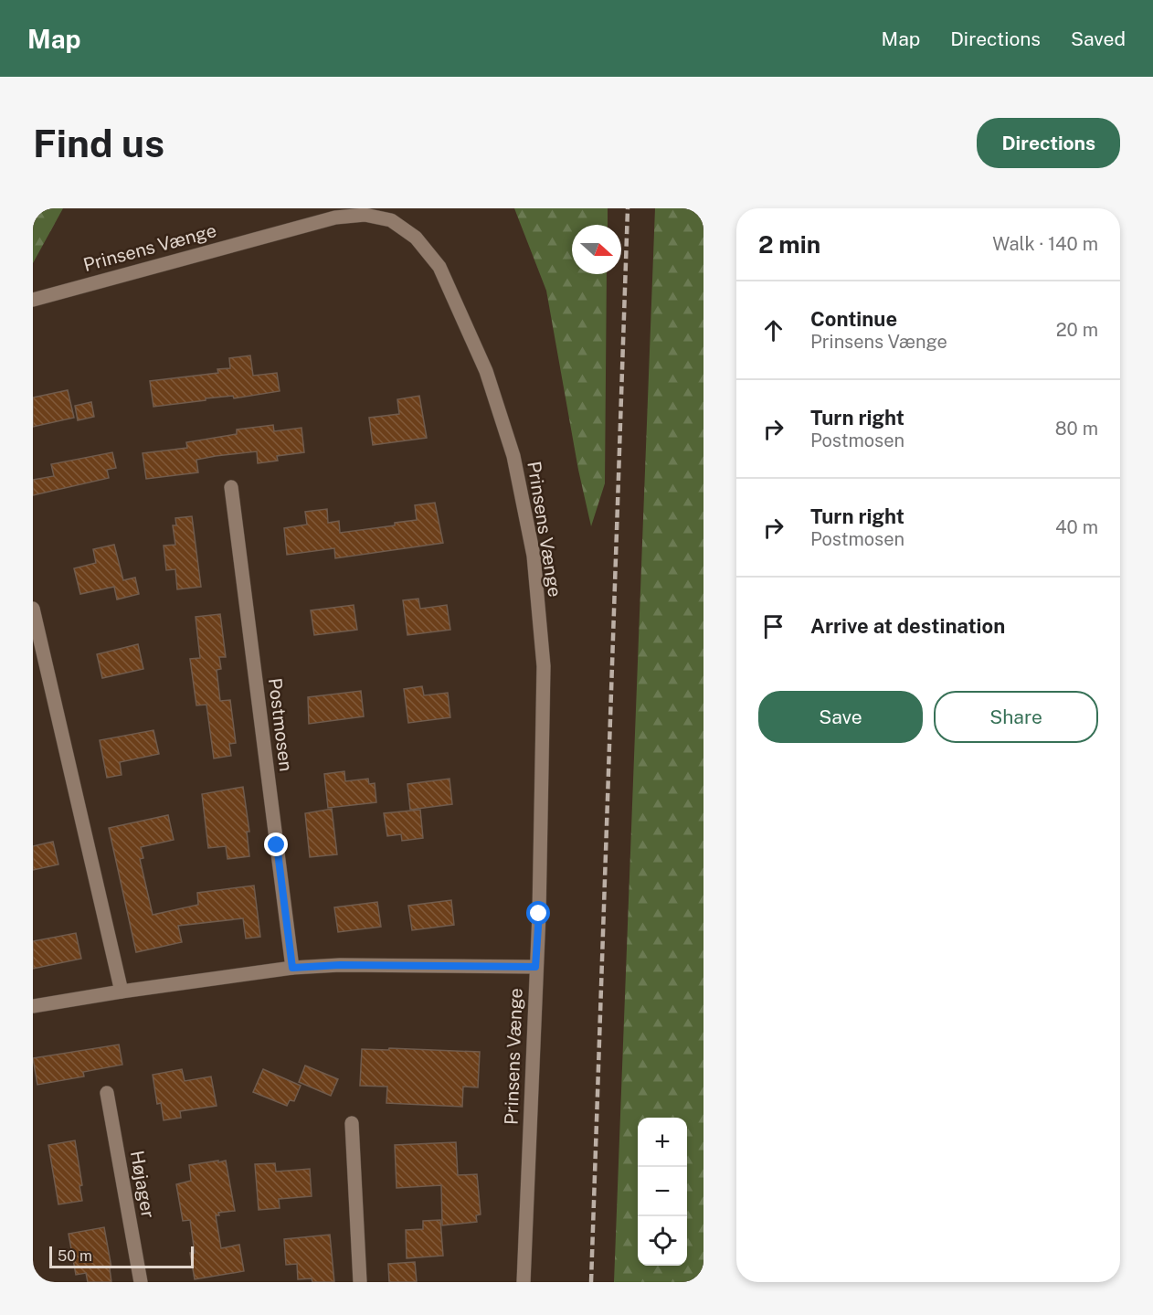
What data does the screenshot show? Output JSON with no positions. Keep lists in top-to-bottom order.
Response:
{
  "streets": {
    "street": ["Prinsens Vænge", "Postmosen", "Højager"]
  },
  "scale_bar": "50 m",
  "north": "right",
  "page": {
    "header": "Map",
    "nav": ["Map", "Directions", "Saved"],
    "buttons": [
      "Directions",
      ["Save", "Share"]
    ],
    "title": "Find us",
    "heading": ["2 min", "Walk · 140 m"],
    "list": [
      ["Continue", "Prinsens Vænge", "20 m"],
      ["Turn right", "Postmosen", "80 m"],
      ["Turn right", "Postmosen", "40 m"],
      "Arrive at destination"
    ],
    "map_buttons": ["+", "−"],
    "scale": "50 m"
  }
}
